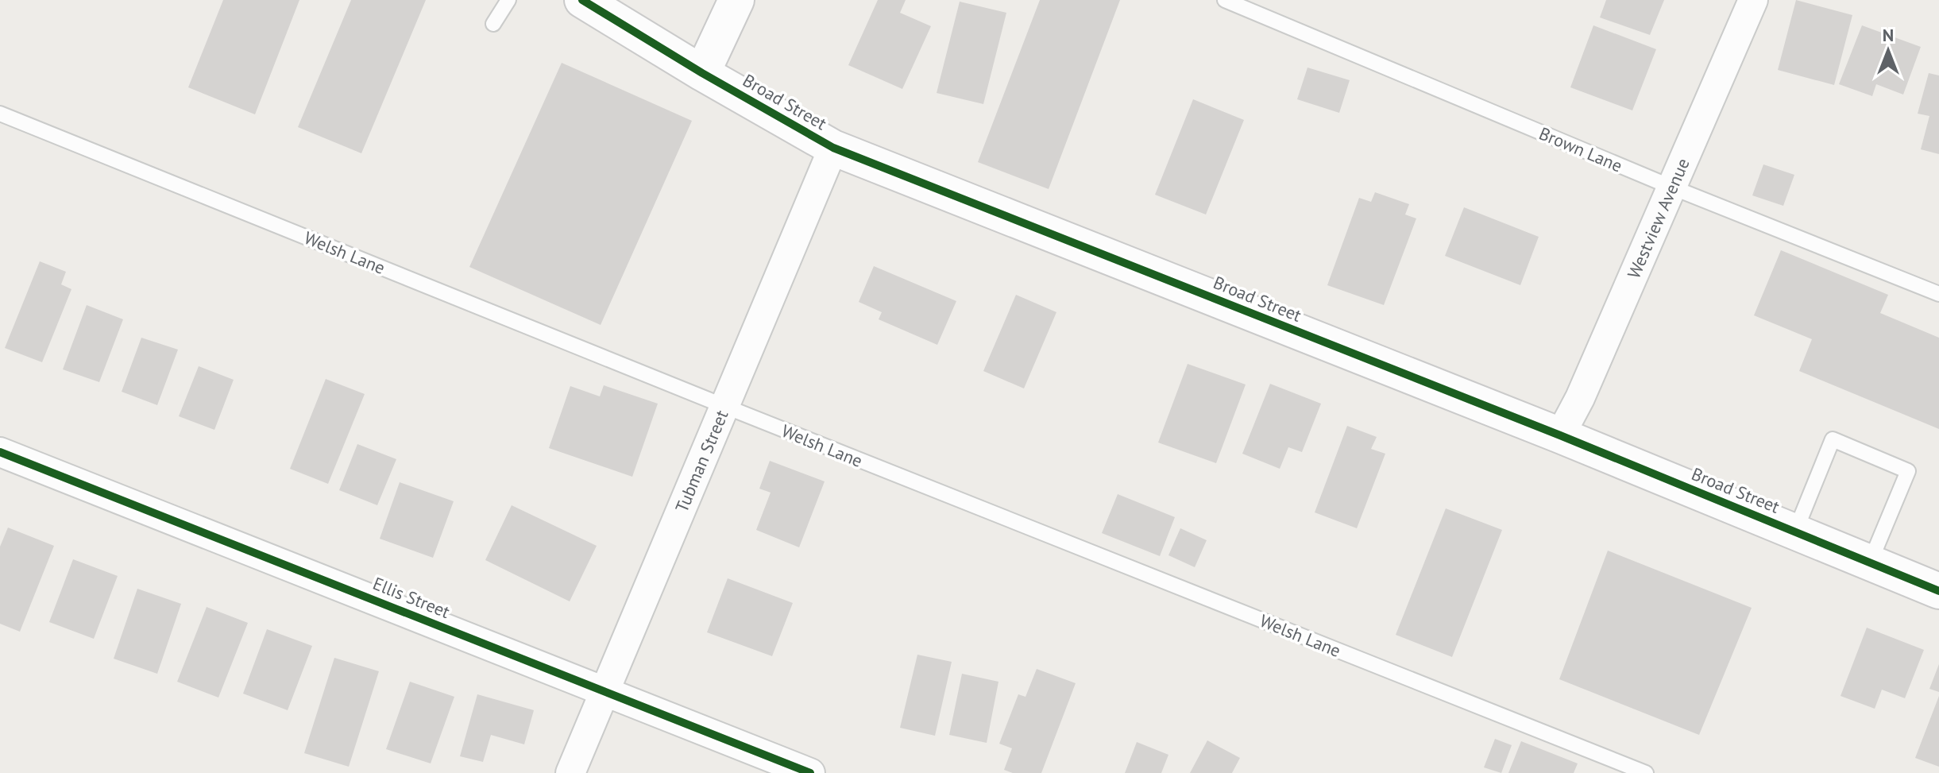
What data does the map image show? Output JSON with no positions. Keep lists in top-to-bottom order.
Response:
{
  "streets": {
    "main road": ["Broad Street"],
    "street": ["Westview Avenue", "Tubman Street", "Ellis Street"],
    "lane": ["Brown Lane", "Welsh Lane"]
  },
  "crossings": [
    ["Broad Street", "Westview Avenue"],
    ["Broad Street", "Tubman Street"],
    ["Brown Lane", "Westview Avenue"],
    ["Welsh Lane", "Tubman Street"],
    ["Tubman Street", "Ellis Street"]
  ],
  "north": "top"
}
